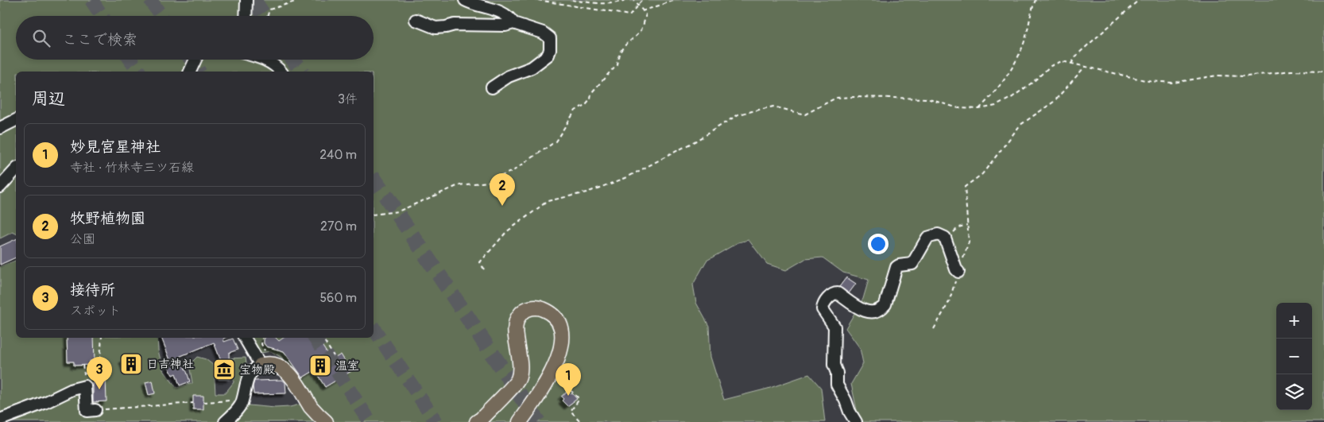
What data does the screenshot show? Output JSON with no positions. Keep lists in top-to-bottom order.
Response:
{
  "places": {
    "building": ["日吉神社", "温室"],
    "museum": ["宝物殿"]
  },
  "page": {
    "search": "ここで検索",
    "heading": ["周辺", "3件"],
    "list": [
      {
        "mark": "1",
        "name": "妙見宮星神社",
        "note": "寺社 · 竹林寺三ツ石線",
        "value": "240 m"
      },
      {
        "mark": "2",
        "name": "牧野植物園",
        "note": "公園",
        "value": "270 m"
      },
      {
        "mark": "3",
        "name": "接待所",
        "note": "スポット",
        "value": "560 m"
      }
    ],
    "pins": ["2", "3", "1"],
    "map_buttons": ["+", "−"]
  }
}
